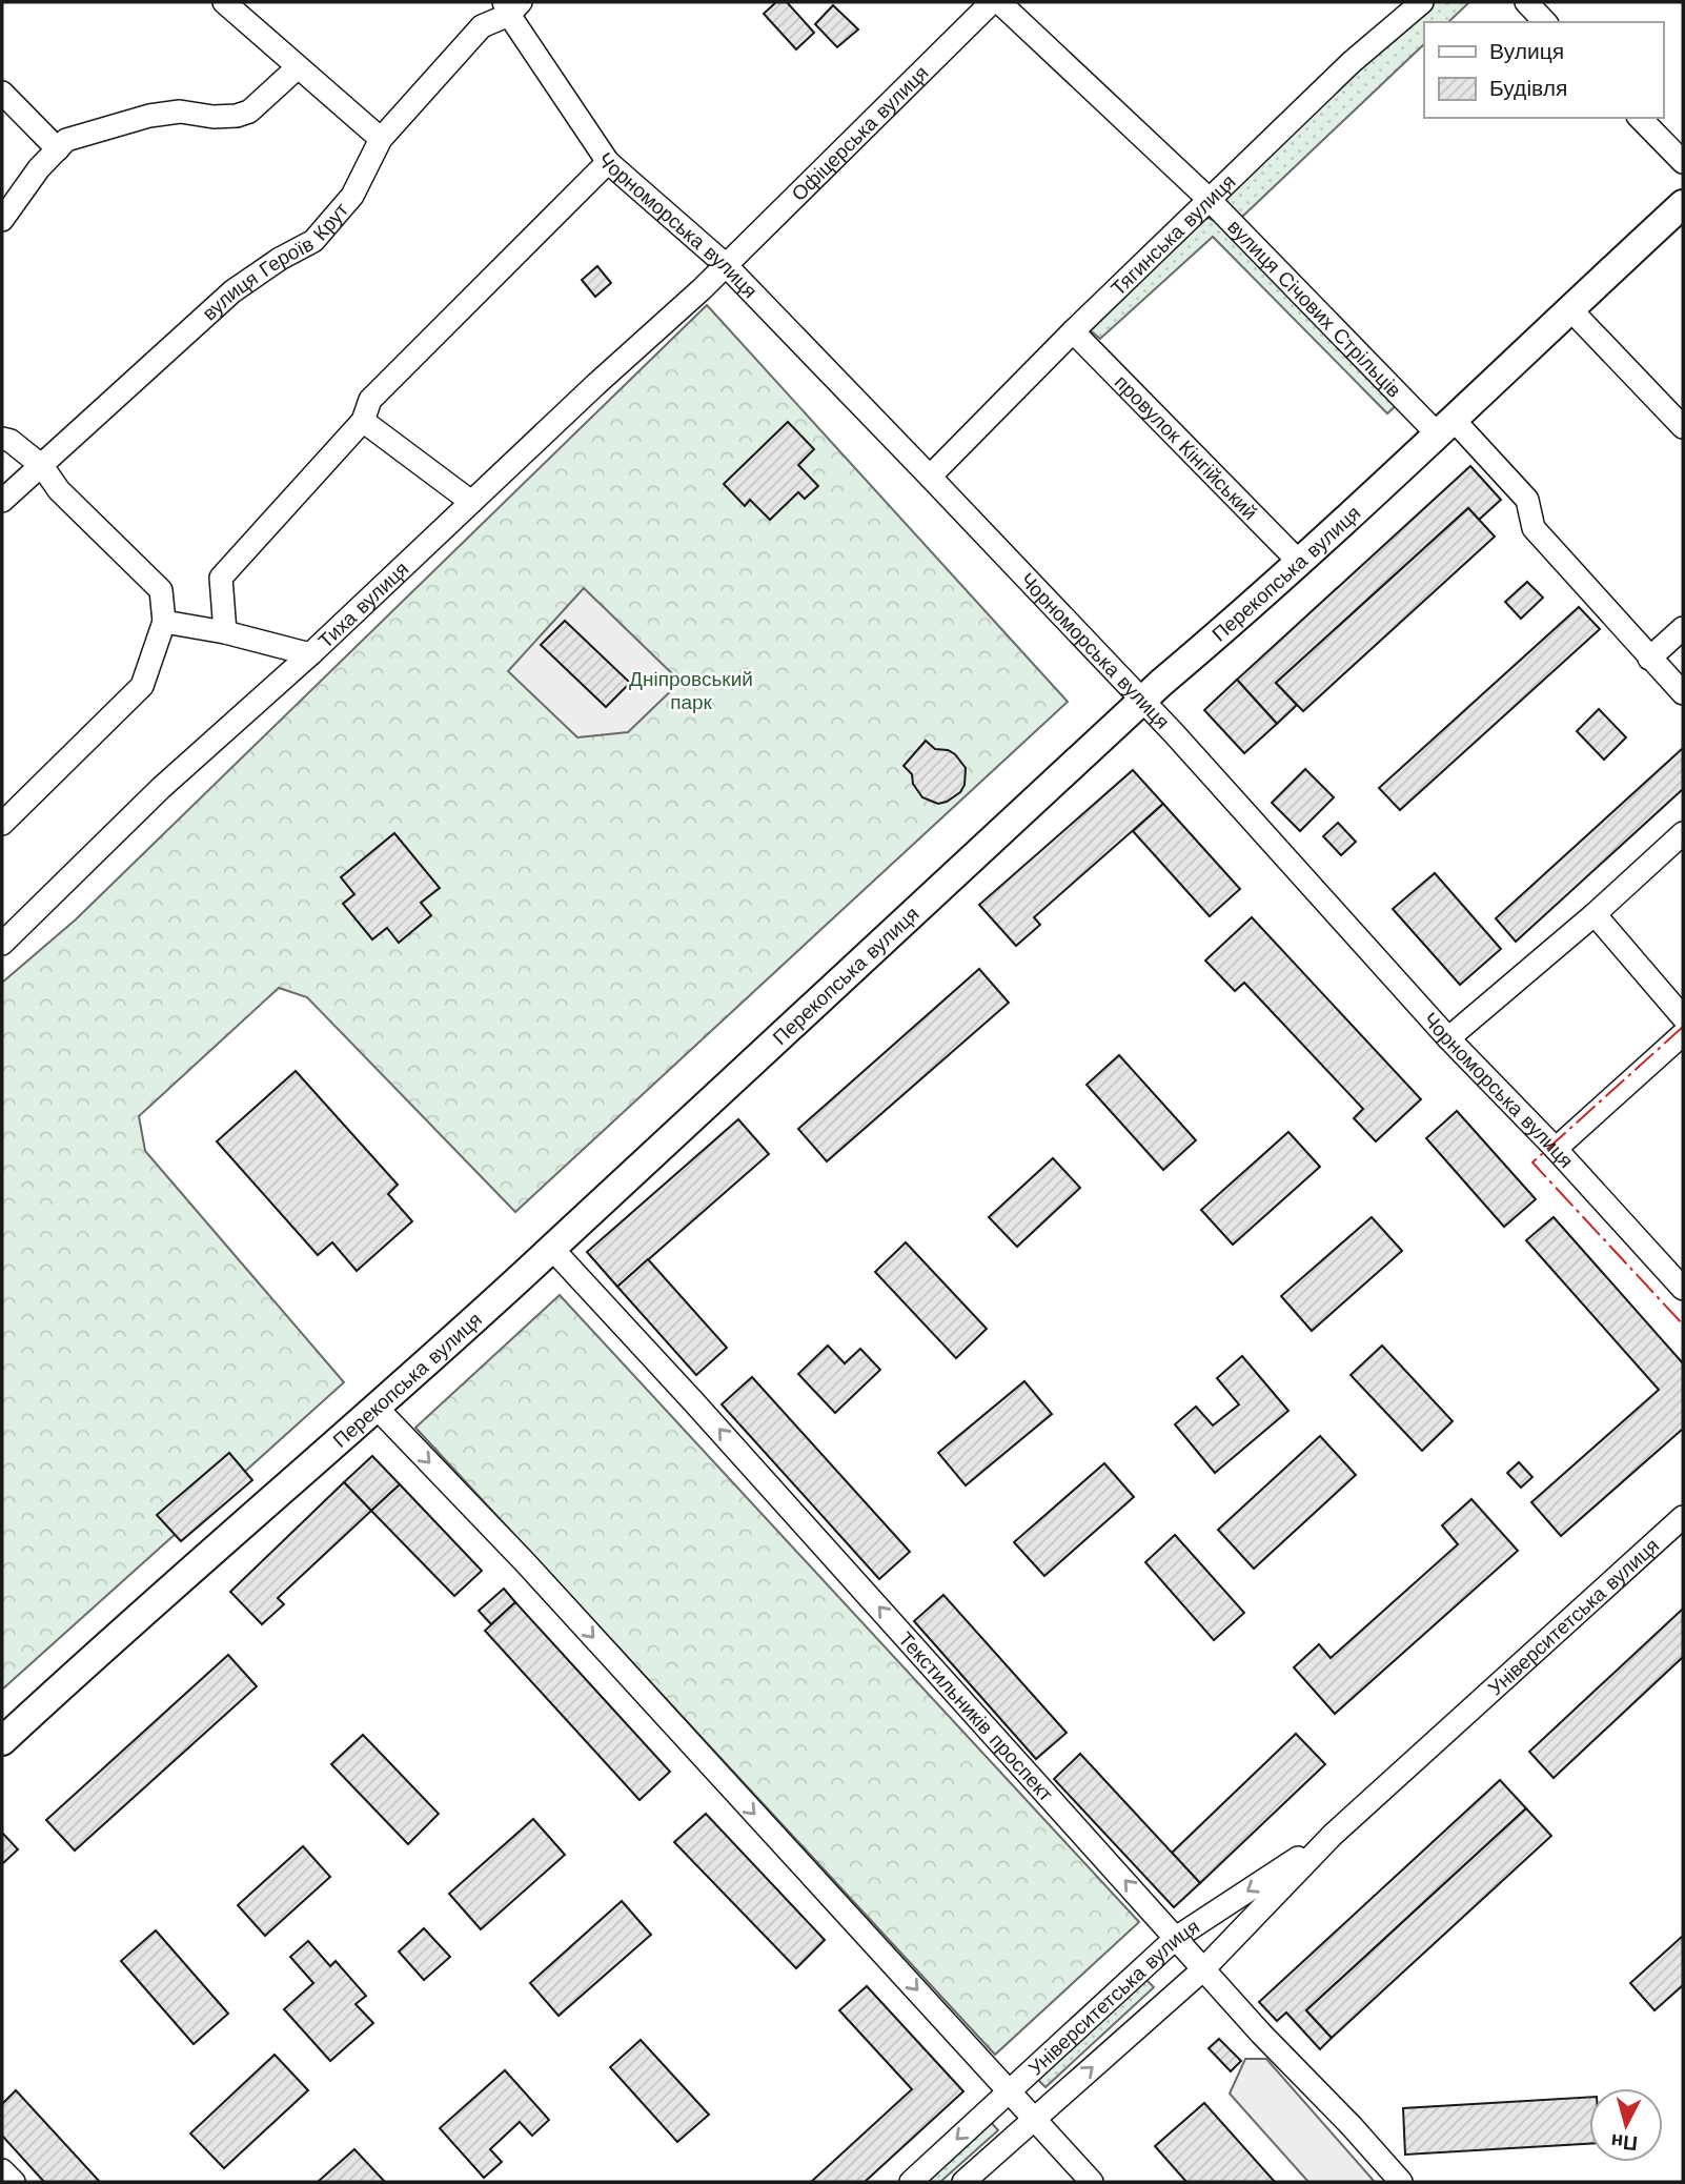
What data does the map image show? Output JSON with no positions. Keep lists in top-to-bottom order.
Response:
{
  "streets": {
    "main road": ["Перекопська вулиця"],
    "street": [
      "Офіцерська вулиця",
      "Чорноморська вулиця",
      "Тягинська вулиця",
      "вулиця Героїв Крут",
      "вулиця Січових Стрільців",
      "провулок Кінгійський",
      "Тиха вулиця",
      "Університетська вулиця",
      "Текстильників проспект"
    ]
  },
  "crossings": [
    ["Офіцерська вулиця", "Чорноморська вулиця"],
    ["Офіцерська вулиця", "Тиха вулиця"],
    ["Чорноморська вулиця", "Тягинська вулиця"],
    ["Чорноморська вулиця", "вулиця Героїв Крут"],
    ["Чорноморська вулиця", "Перекопська вулиця"],
    ["Чорноморська вулиця", "Тиха вулиця"],
    ["Тягинська вулиця", "вулиця Січових Стрільців"],
    ["Тягинська вулиця", "провулок Кінгійський"],
    ["вулиця Січових Стрільців", "Перекопська вулиця"],
    ["провулок Кінгійський", "Перекопська вулиця"],
    ["Перекопська вулиця", "Текстильників проспект"],
    ["Університетська вулиця", "Текстильників проспект"]
  ],
  "one_way": ["Текстильників проспект"],
  "parks": ["Дніпровський парк"],
  "legend": ["Вулиця", "Будівля"],
  "north": "bottom"
}
